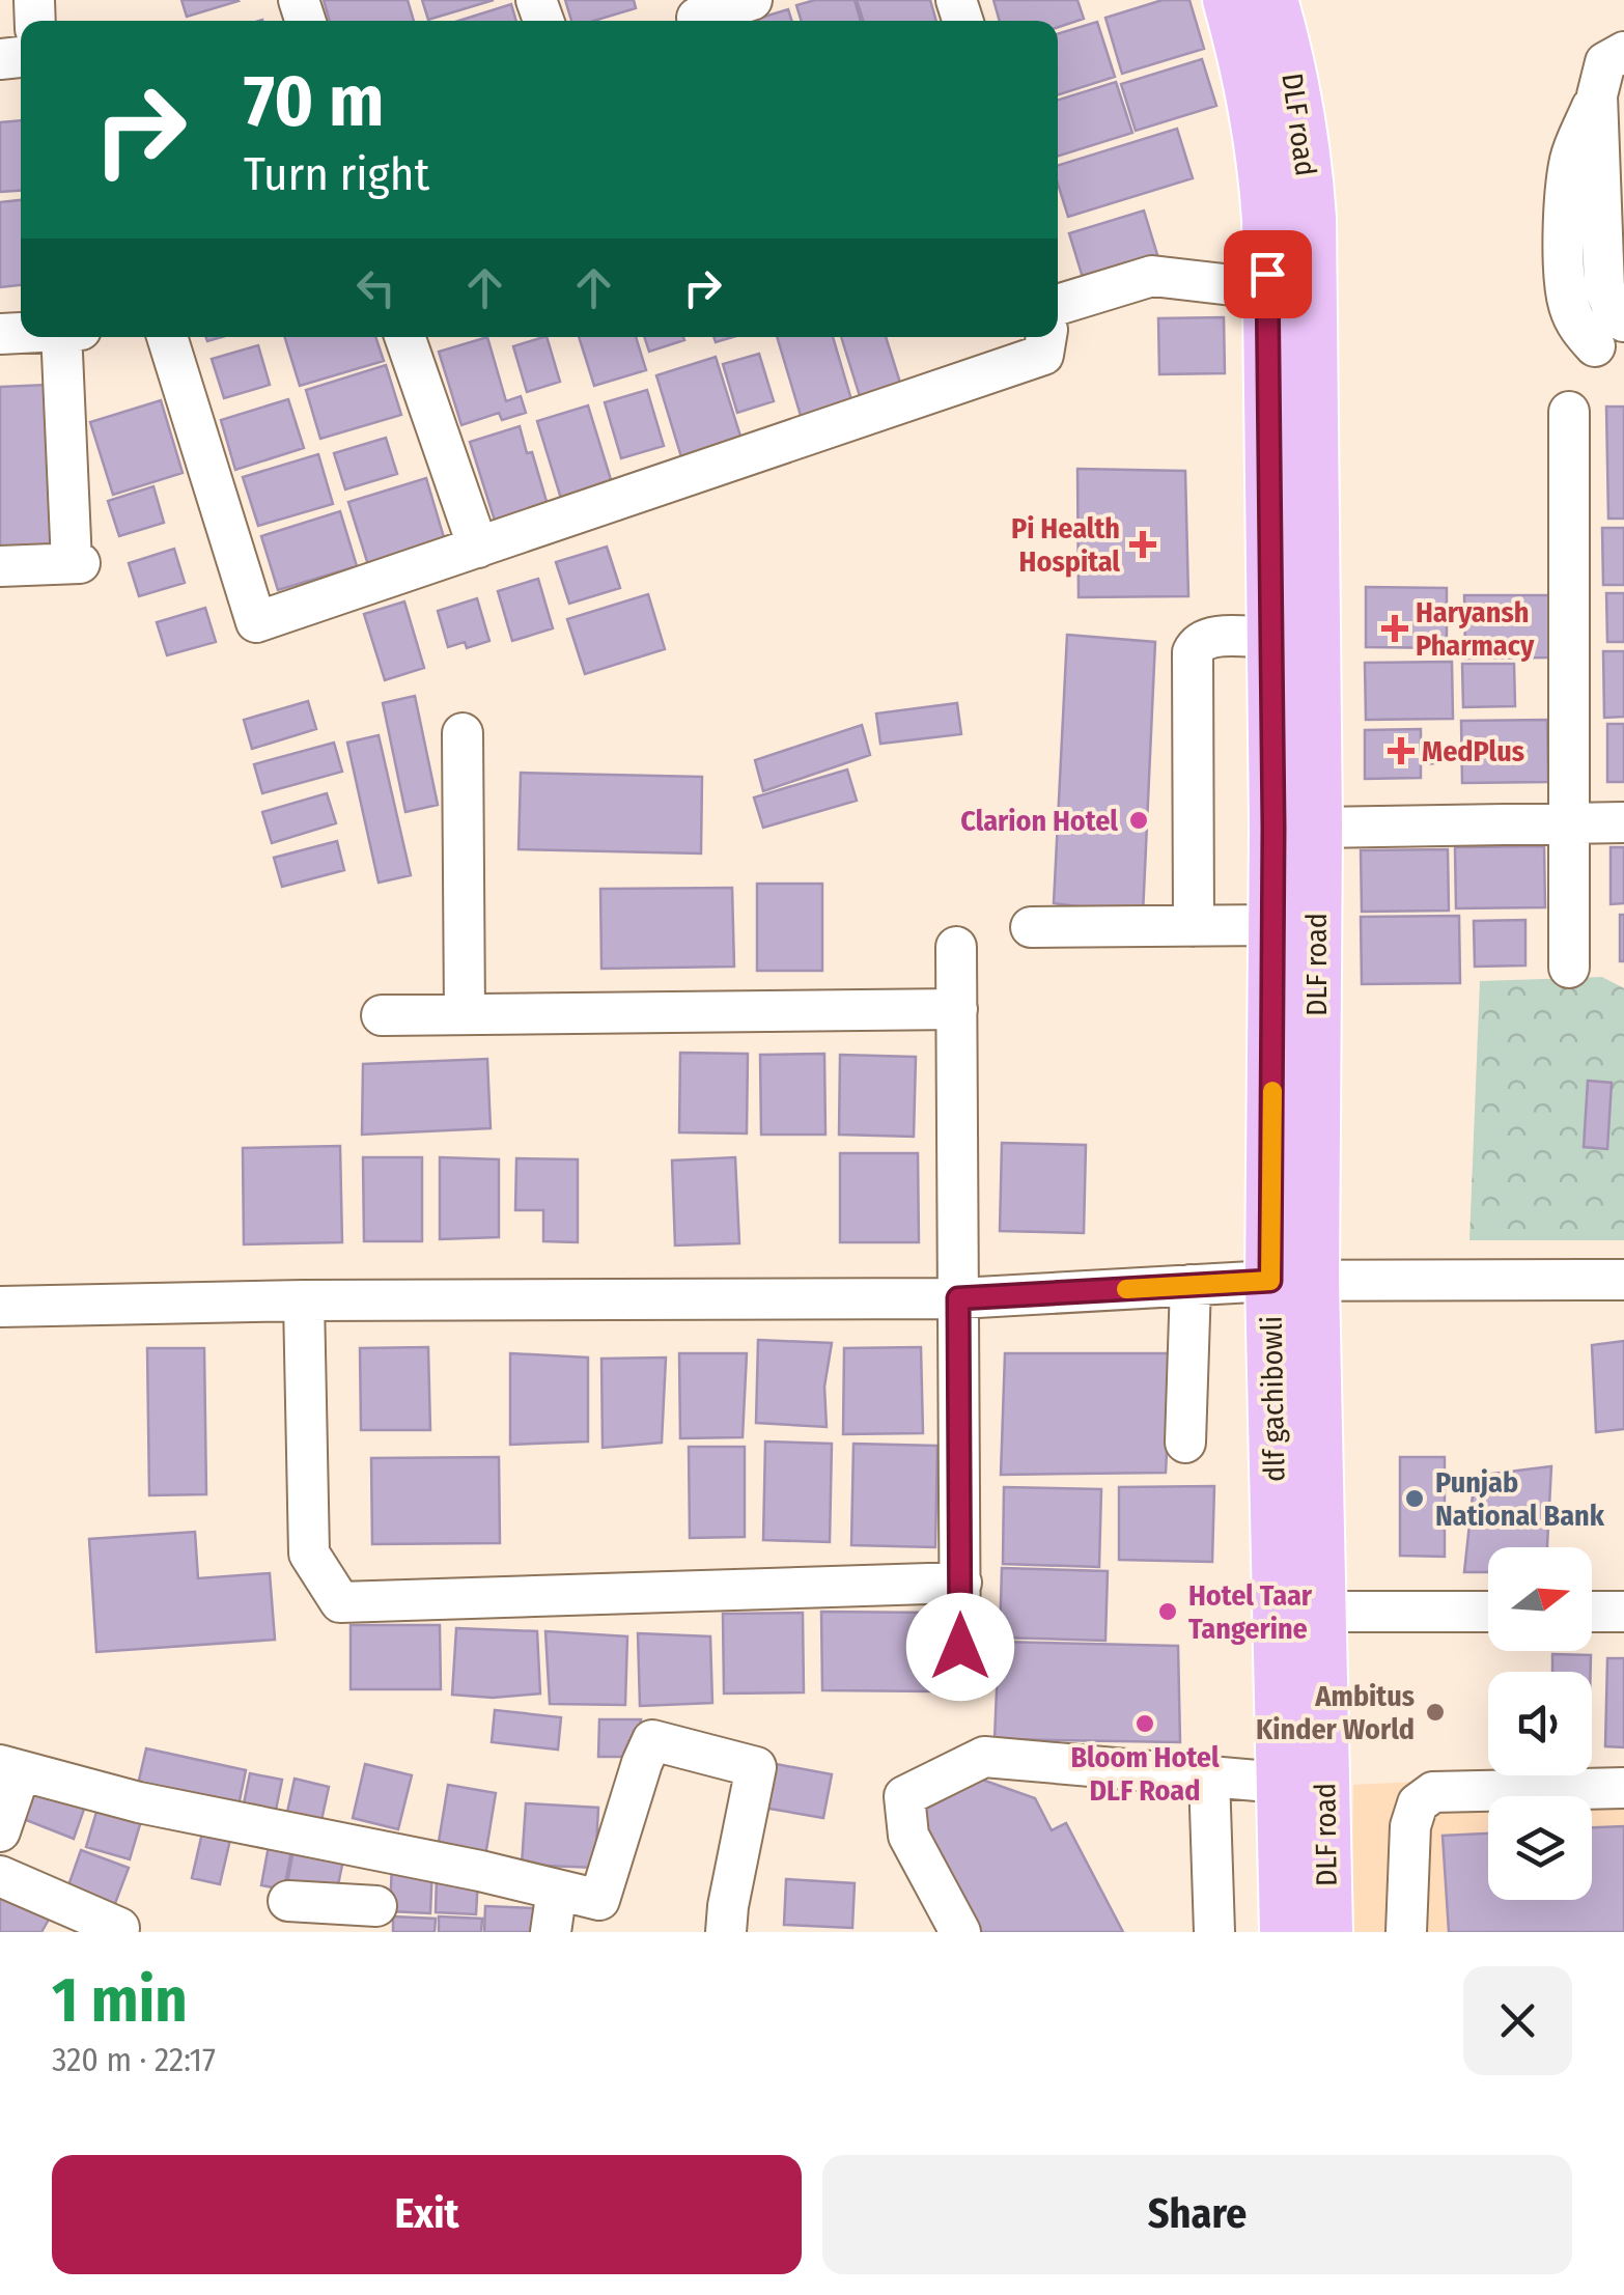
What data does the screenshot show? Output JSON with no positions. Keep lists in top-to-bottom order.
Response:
{
  "streets": {
    "main road": ["DLF road", "dlf gachibowli"]
  },
  "crossings": [
    ["DLF road", "dlf gachibowli"]
  ],
  "places": {
    "health": ["Pi Health Hospital", "Haryansh Pharmacy", "MedPlus"],
    "other": [
      "Clarion Hotel",
      "Punjab National Bank",
      "Hotel Taar Tangerine",
      "Ambitus Kinder World",
      "Bloom Hotel DLF Road"
    ]
  },
  "north": "right",
  "page": {
    "turn": ["70 m", "Turn right"],
    "heading": ["1 min", "320 m · 22:17"],
    "buttons": ["Exit", "Share"]
  }
}
